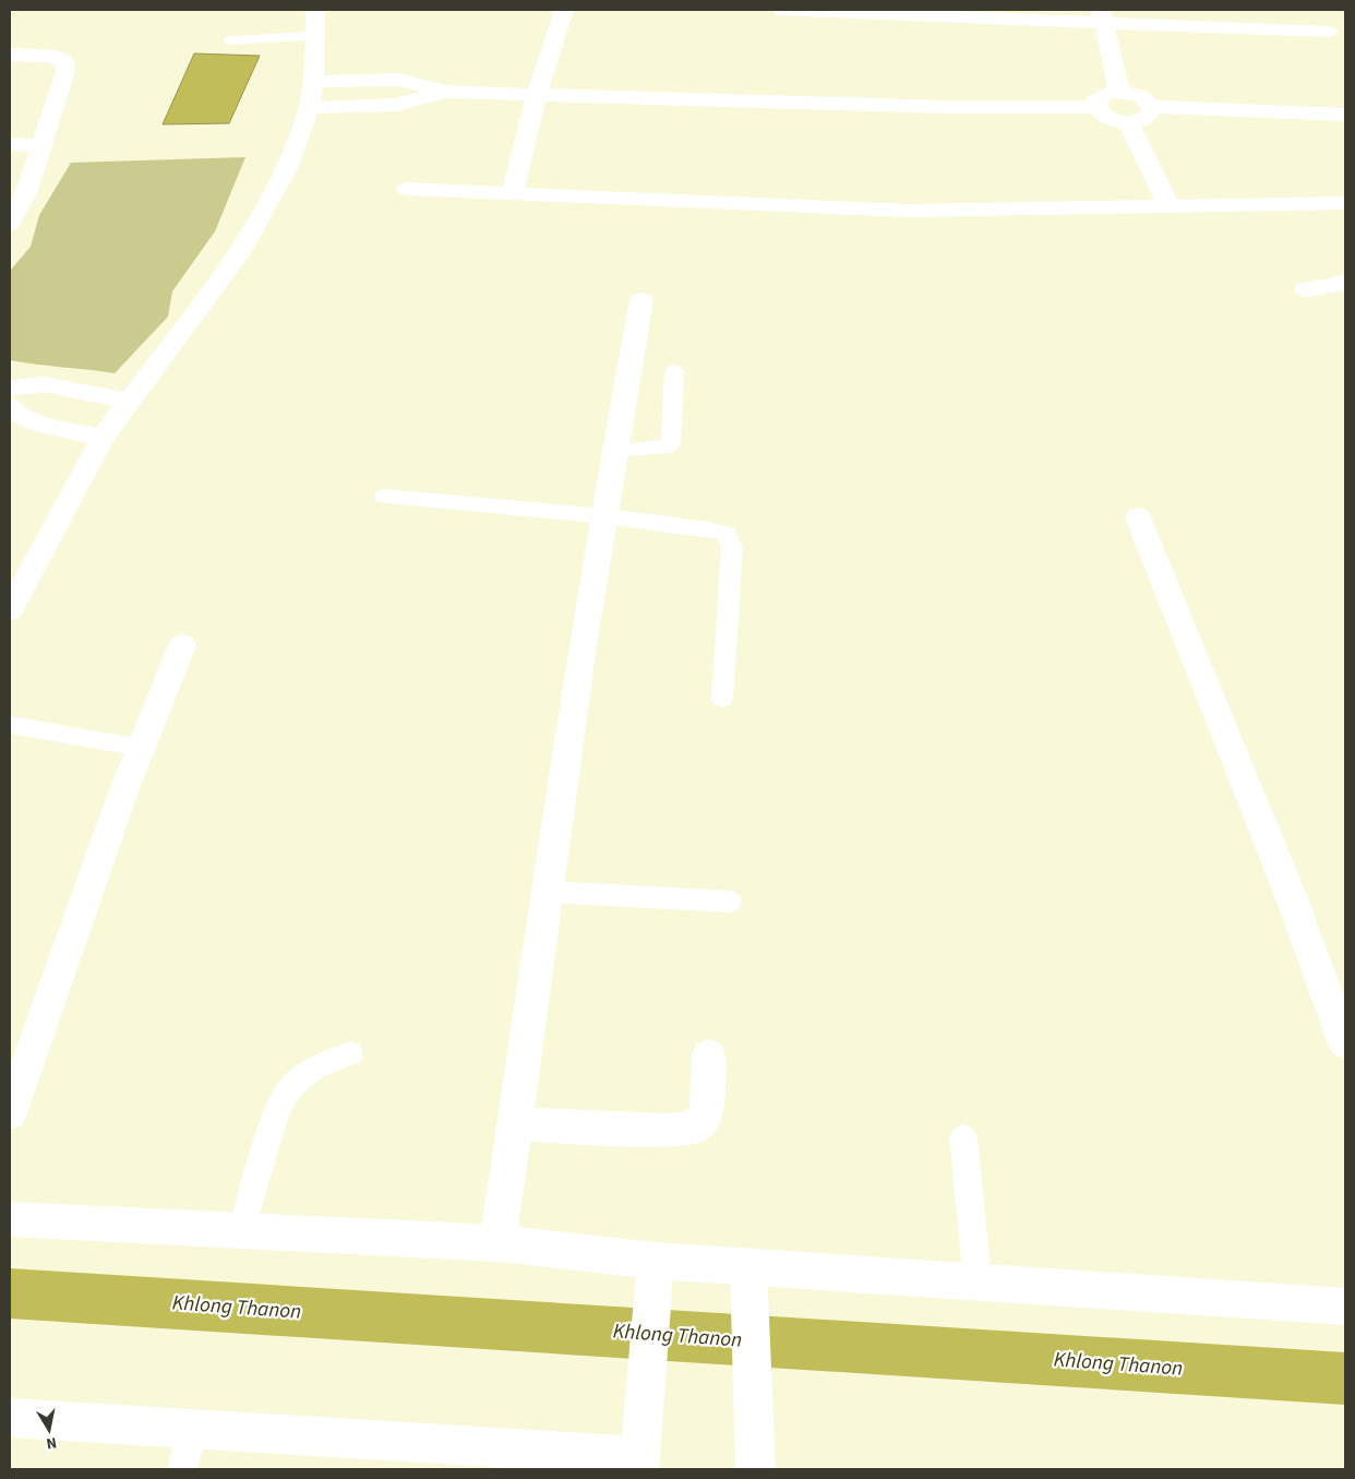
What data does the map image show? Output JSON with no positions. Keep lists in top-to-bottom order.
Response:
{
  "water": ["Khlong Thanon"],
  "north": "bottom"
}
